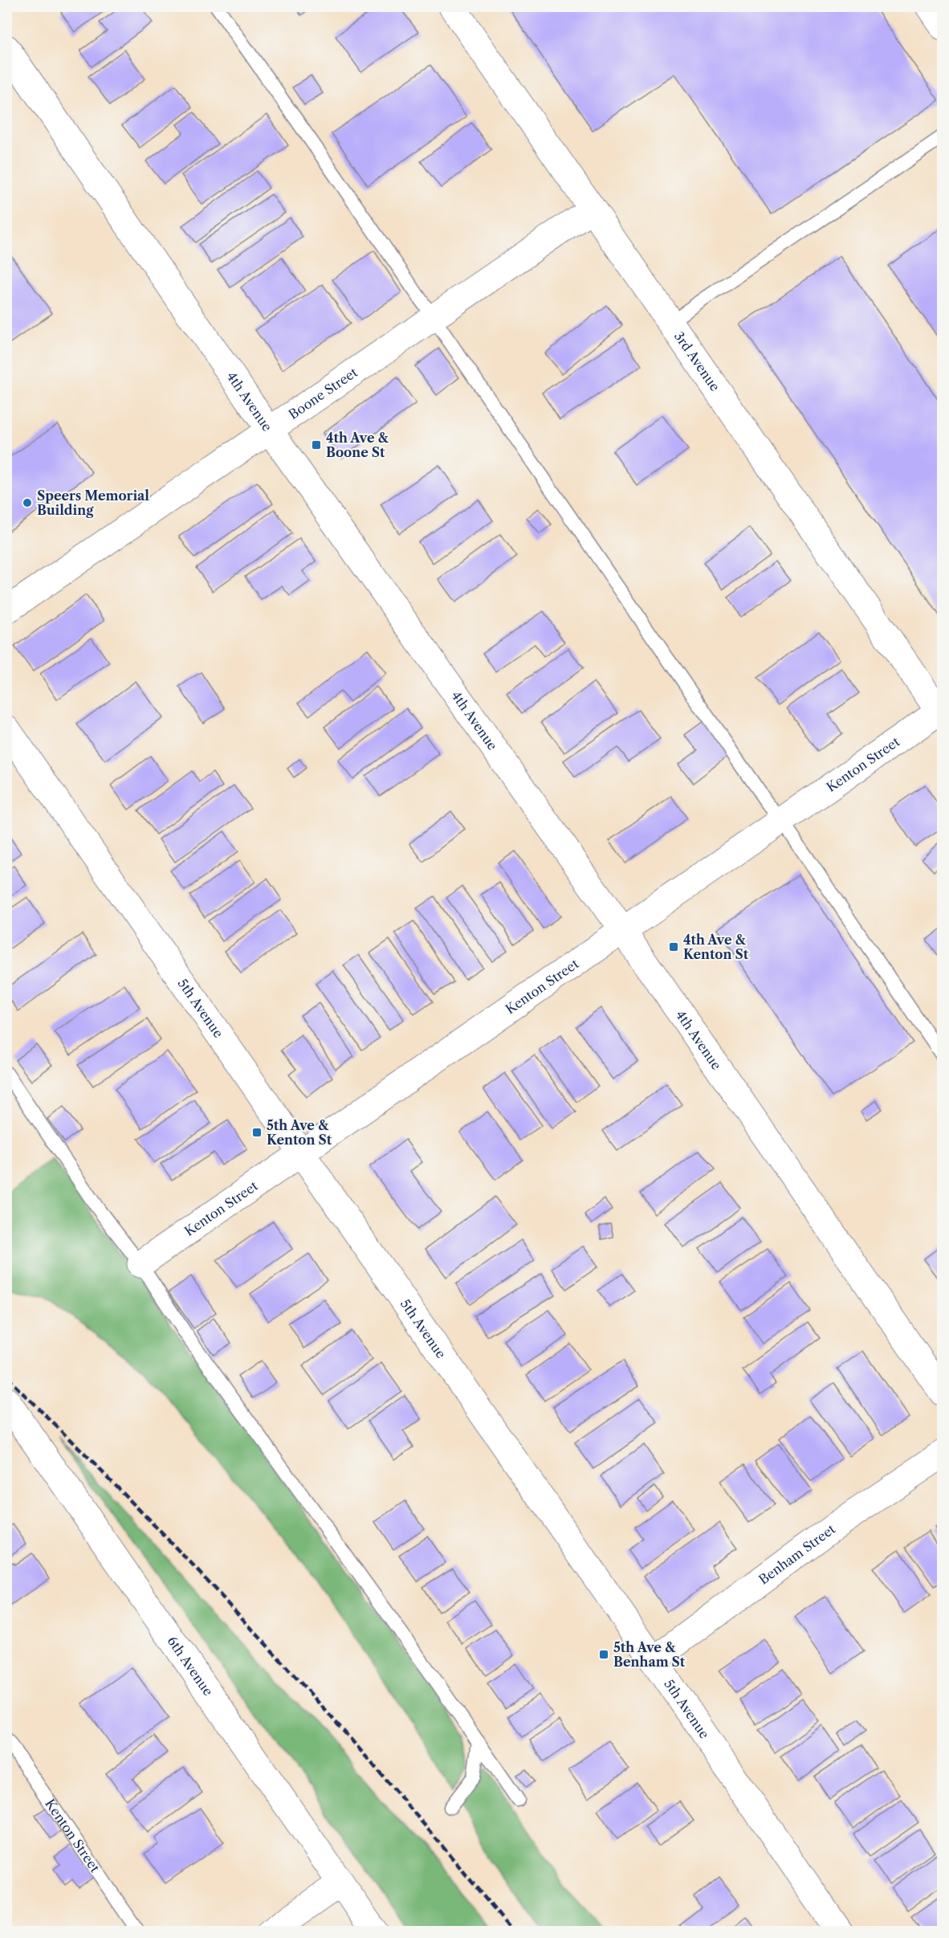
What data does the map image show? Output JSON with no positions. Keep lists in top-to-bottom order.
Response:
{
  "streets": {
    "street": [
      "3rd Avenue",
      "Boone Street",
      "4th Avenue",
      "Kenton Street",
      "5th Avenue",
      "Benham Street",
      "6th Avenue"
    ]
  },
  "crossings": [
    ["3rd Avenue", "Boone Street"],
    ["3rd Avenue", "Kenton Street"],
    ["Boone Street", "4th Avenue"],
    ["4th Avenue", "Kenton Street"],
    ["Kenton Street", "5th Avenue"],
    ["5th Avenue", "Benham Street"]
  ],
  "places": {
    "transit": [
      "4th Ave & Boone St",
      "4th Ave & Kenton St",
      "5th Ave & Kenton St",
      "5th Ave & Benham St"
    ],
    "other": ["Speers Memorial Building"]
  }
}
